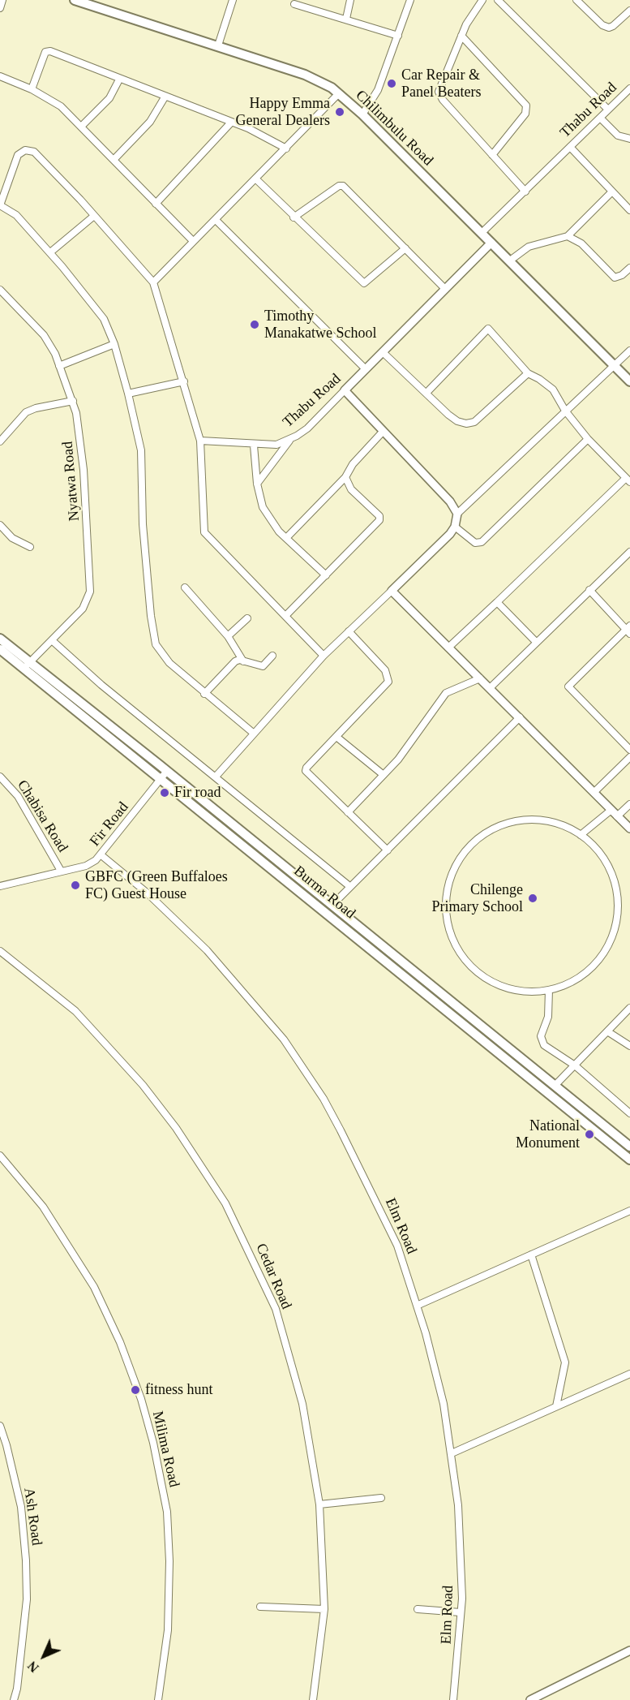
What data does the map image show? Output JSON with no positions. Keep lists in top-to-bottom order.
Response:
{
  "streets": {
    "main road": ["Chilimbulu Road", "Burma Road"],
    "street": [
      "Thabu Road",
      "Nyatwa Road",
      "Chabisa Road",
      "Fir Road",
      "Elm Road",
      "Cedar Road",
      "Milima Road",
      "Ash Road"
    ]
  },
  "crossings": [
    ["Thabu Road", "Chilimbulu Road"],
    ["Nyatwa Road", "Burma Road"],
    ["Chabisa Road", "Fir Road"],
    ["Fir Road", "Burma Road"],
    ["Fir Road", "Elm Road"]
  ],
  "places": [
    "Car Repair & Panel Beaters",
    "Happy Emma General Dealers",
    "Timothy Manakatwe School",
    "Fir road",
    "GBFC (Green Buffaloes FC) Guest House",
    "Chilenge Primary School",
    "National Monument",
    "fitness hunt"
  ],
  "north": "bottom left"
}
